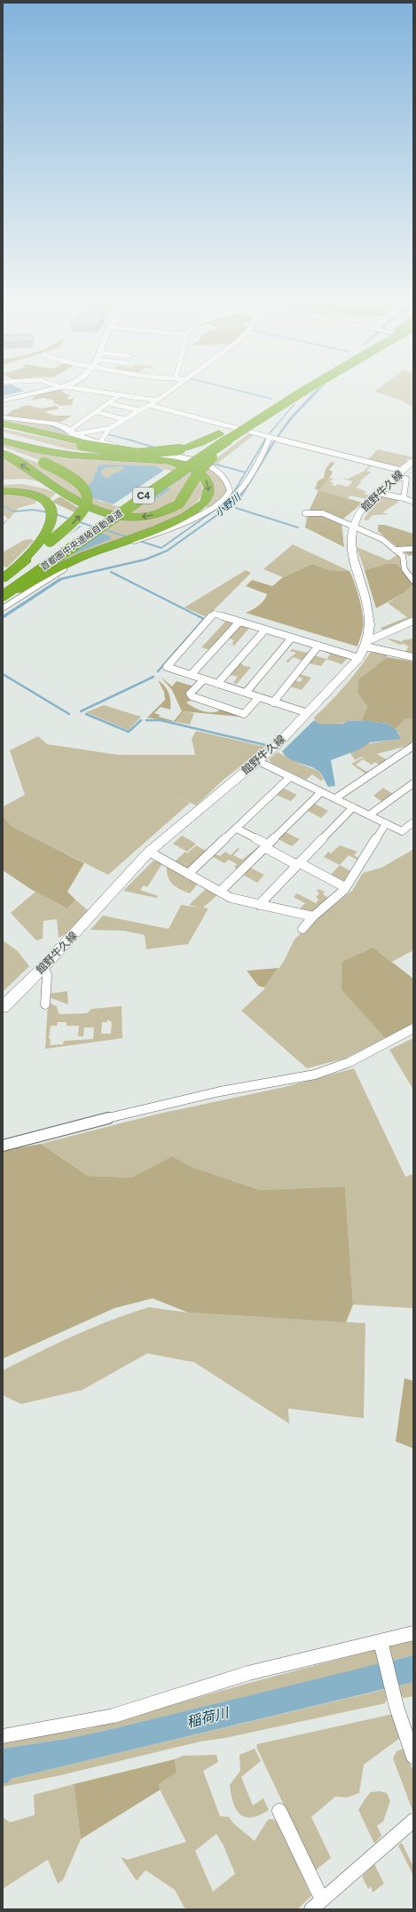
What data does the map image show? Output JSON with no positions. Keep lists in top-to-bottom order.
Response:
{
  "streets": {
    "highway": ["C4", "首都圏中央連絡自動車道"],
    "main road": ["館野牛久線"]
  },
  "water": ["小野川", "稲荷川"]
}
